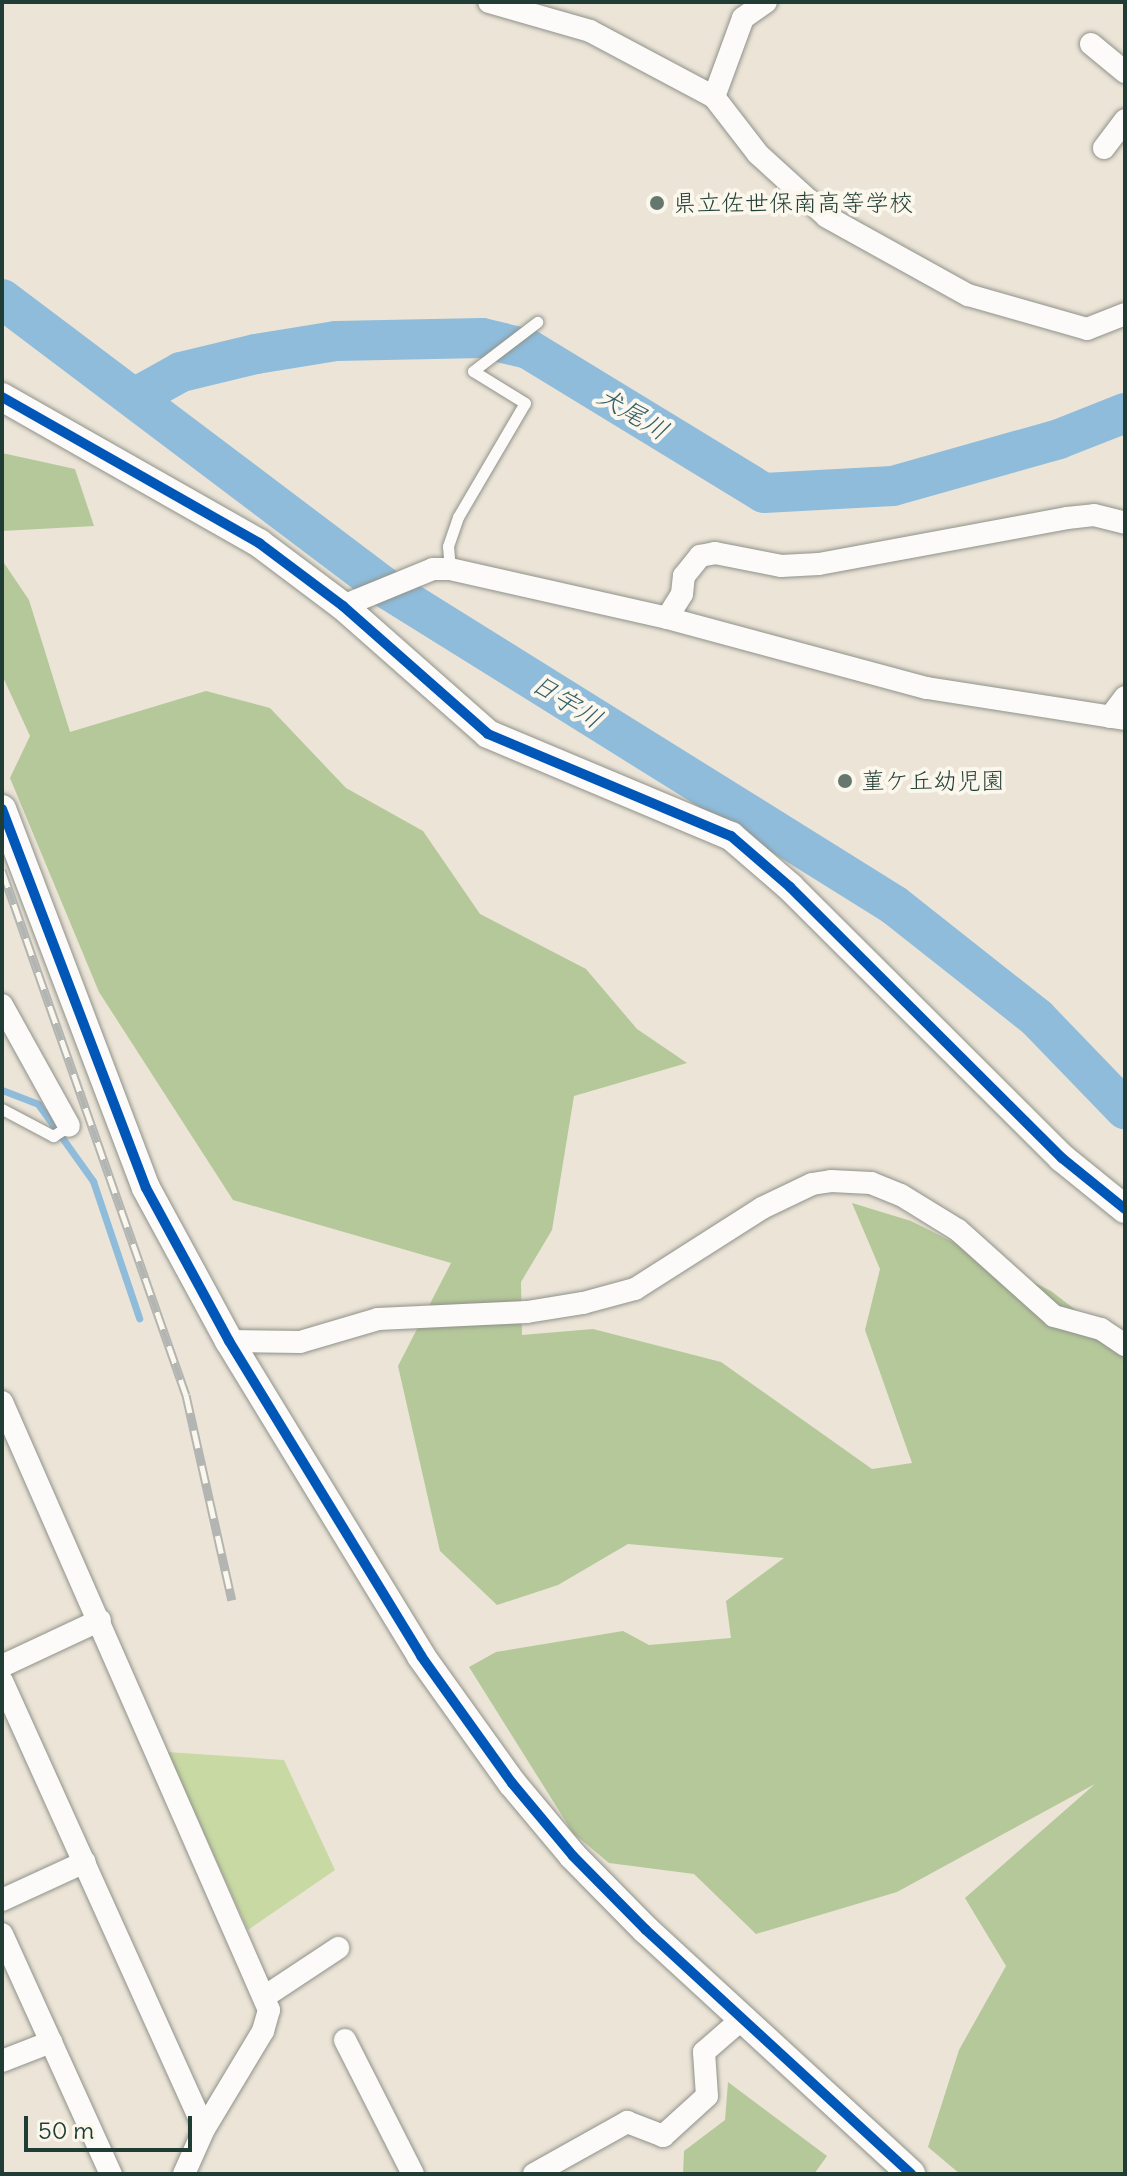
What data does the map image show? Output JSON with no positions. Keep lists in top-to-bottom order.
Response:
{
  "water": ["犬尾川", "日宇川"],
  "places": ["県立佐世保南高等学校", "菫ケ丘幼児園"],
  "scale_bar": "50 m"
}
